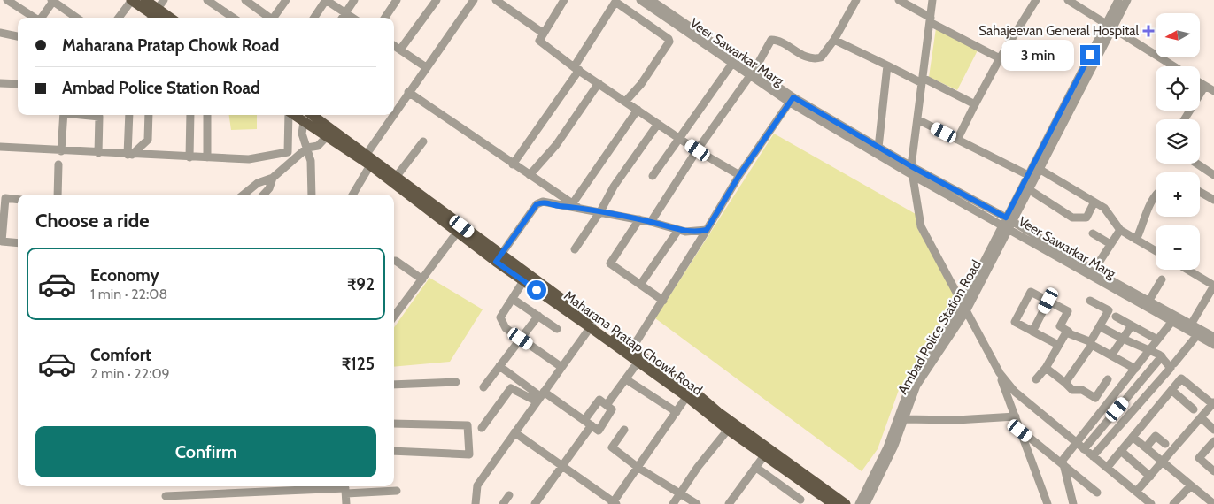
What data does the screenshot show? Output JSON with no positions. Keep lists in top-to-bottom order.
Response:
{
  "streets": {
    "main road": ["Maharana Pratap Chowk Road"],
    "street": ["Veer Sawarkar Marg", "Ambad Police Station Road"]
  },
  "crossings": [
    ["Veer Sawarkar Marg", "Ambad Police Station Road"]
  ],
  "places": {
    "health": ["Sahajeevan General Hospital"]
  },
  "north": "left",
  "page": {
    "map_buttons": ["+", "−"],
    "banner": ["Maharana Pratap Chowk Road", "Ambad Police Station Road"],
    "bubble": "3 min",
    "heading": "Choose a ride",
    "list": [
      {
        "name": "Economy",
        "note": "1 min · 22:08",
        "value": "₹92"
      },
      {
        "name": "Comfort",
        "note": "2 min · 22:09",
        "value": "₹125"
      }
    ],
    "buttons": "Confirm"
  }
}
